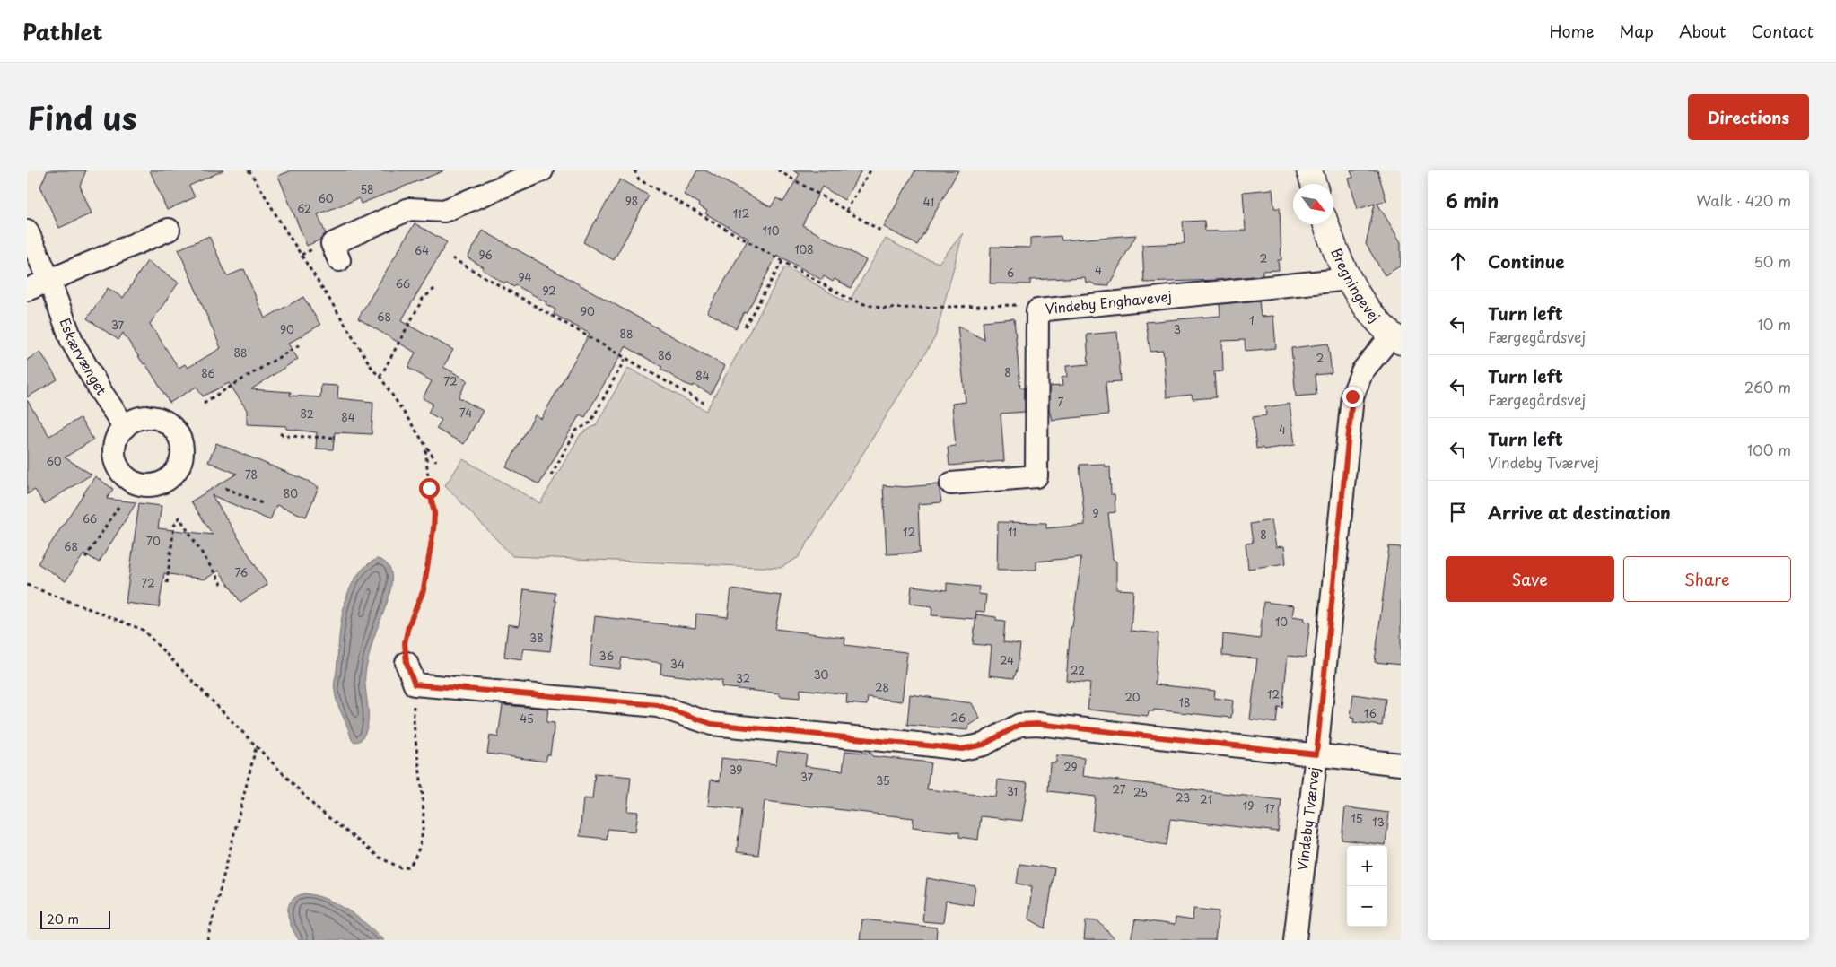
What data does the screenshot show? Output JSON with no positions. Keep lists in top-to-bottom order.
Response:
{
  "streets": {
    "street": [
      "Bregningevej",
      "Vindeby Enghavevej",
      "Eskærvænget",
      "Vindeby Tværvej"
    ]
  },
  "crossings": [
    ["Bregningevej", "Vindeby Enghavevej"],
    ["Bregningevej", "Vindeby Tværvej"]
  ],
  "house_numbers": [
    "58",
    "60",
    "98",
    "41",
    "62",
    "112",
    "110",
    "108",
    "64",
    "96",
    "2",
    "4",
    "6",
    "94",
    "66",
    "92",
    "90",
    "68",
    "1",
    "37",
    "90",
    "3",
    "88",
    "88",
    "86",
    "2",
    "8",
    "86",
    "84",
    "72",
    "7",
    "74",
    "82",
    "84",
    "4",
    "60",
    "78",
    "80",
    "9",
    "66",
    "12",
    "11",
    "8",
    "70",
    "68",
    "76",
    "72",
    "10",
    "38",
    "36",
    "24",
    "34",
    "22",
    "30",
    "32",
    "28",
    "12",
    "20",
    "18",
    "16",
    "26",
    "45",
    "29",
    "39",
    "37",
    "35",
    "27",
    "31",
    "25",
    "23",
    "21",
    "19",
    "17",
    "15",
    "13"
  ],
  "scale_bar": "20 m",
  "north": "bottom right",
  "page": {
    "header": "Pathlet",
    "nav": [
      "Home",
      "Map",
      "About",
      "Contact"
    ],
    "title": "Find us",
    "buttons": [
      "Directions",
      ["Save", "Share"]
    ],
    "heading": ["6 min", "Walk · 420 m"],
    "list": [
      ["Continue", "50 m"],
      ["Turn left", "Færgegårdsvej", "10 m"],
      ["Turn left", "Færgegårdsvej", "260 m"],
      ["Turn left", "Vindeby Tværvej", "100 m"],
      "Arrive at destination"
    ],
    "map_buttons": ["+", "−"],
    "scale": "20 m"
  }
}
